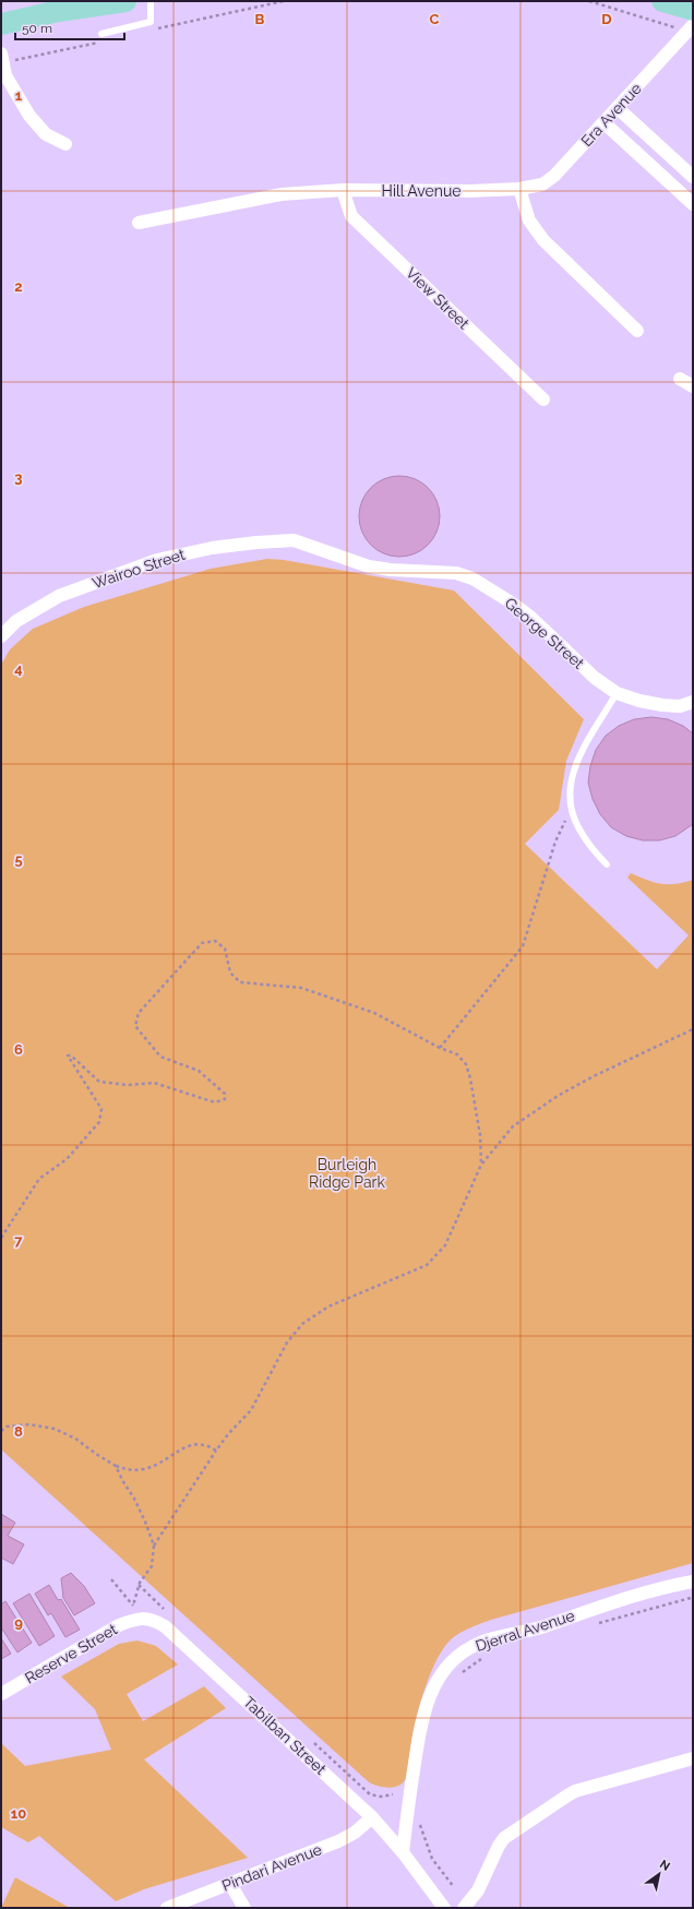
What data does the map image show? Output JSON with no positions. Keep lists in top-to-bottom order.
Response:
{
  "streets": {
    "street": [
      "Era Avenue",
      "Hill Avenue",
      "View Street",
      "Wairoo Street",
      "George Street",
      "Djerral Avenue",
      "Reserve Street",
      "Tabilban Street",
      "Pindari Avenue"
    ]
  },
  "crossings": [
    ["Era Avenue", "Hill Avenue"],
    ["Hill Avenue", "View Street"],
    ["Wairoo Street", "George Street"],
    ["Djerral Avenue", "Tabilban Street"],
    ["Reserve Street", "Tabilban Street"],
    ["Tabilban Street", "Pindari Avenue"]
  ],
  "parks": ["Burleigh Ridge Park"],
  "scale_bar": "50 m",
  "north": "top right",
  "grid": {
    "columns": ["B", "C", "D"],
    "rows": [
      "1",
      "2",
      "3",
      "4",
      "5",
      "6",
      "7",
      "8",
      "9",
      "10"
    ]
  }
}
